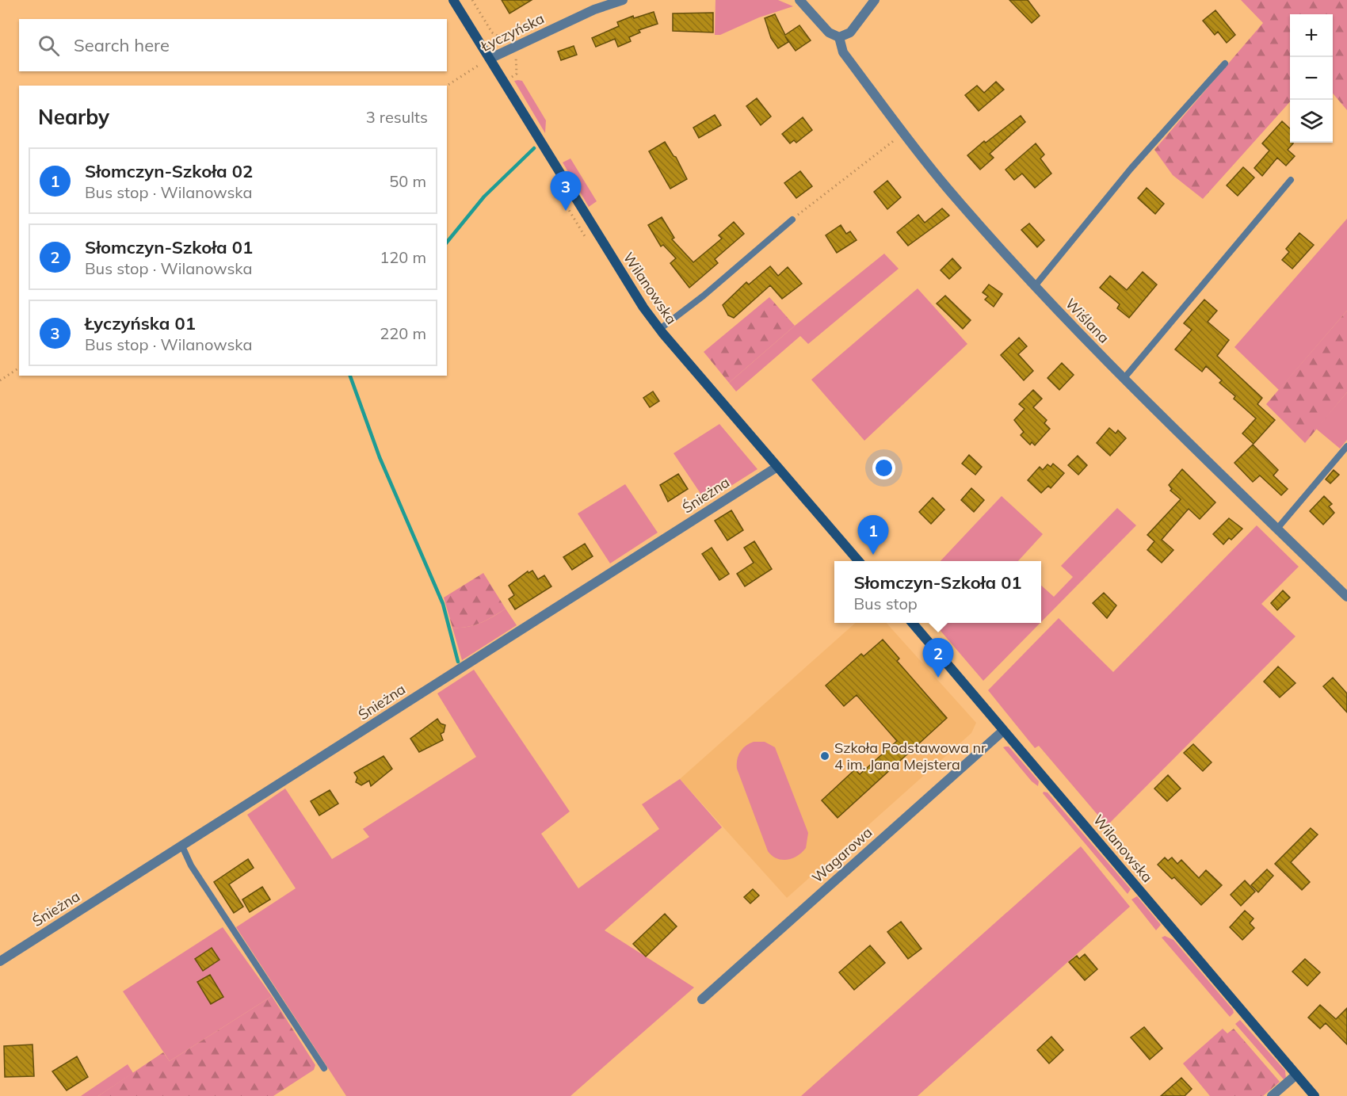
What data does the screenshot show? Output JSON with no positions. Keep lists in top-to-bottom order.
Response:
{
  "streets": {
    "main road": ["Wilanowska"],
    "street": [
      "Łyczyńska",
      "Wiślana",
      "Śnieżna",
      "Wagarowa"
    ]
  },
  "crossings": [
    ["Łyczyńska", "Wilanowska"],
    ["Wilanowska", "Śnieżna"],
    ["Wilanowska", "Wagarowa"]
  ],
  "places": ["Szkoła Podstawowa nr 4 im. Jana Mejstera"],
  "page": {
    "map_buttons": ["+", "−"],
    "search": "Search here",
    "heading": ["Nearby", "3 results"],
    "list": [
      {
        "mark": "1",
        "name": "Słomczyn-Szkoła 02",
        "note": "Bus stop · Wilanowska",
        "value": "50 m"
      },
      {
        "mark": "2",
        "name": "Słomczyn-Szkoła 01",
        "note": "Bus stop · Wilanowska",
        "value": "120 m"
      },
      {
        "mark": "3",
        "name": "Łyczyńska 01",
        "note": "Bus stop · Wilanowska",
        "value": "220 m"
      }
    ],
    "pins": ["3", "1", "2"],
    "popup": ["Słomczyn-Szkoła 01", "Bus stop"]
  }
}
